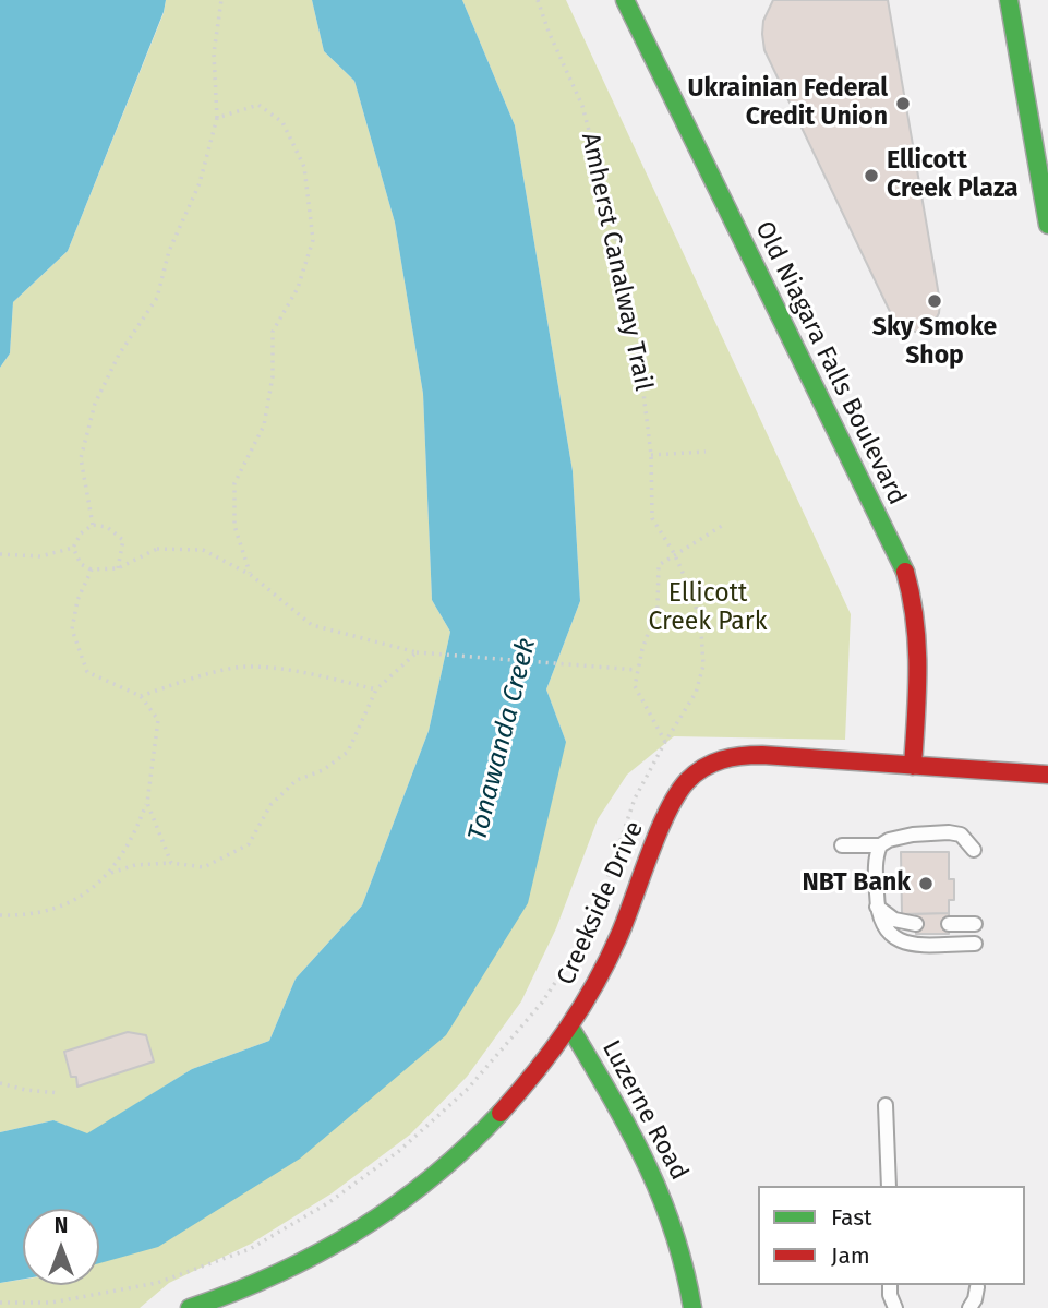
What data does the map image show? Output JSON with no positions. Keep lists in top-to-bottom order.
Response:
{
  "streets": {
    "street": ["Old Niagara Falls Boulevard", "Creekside Drive", "Luzerne Road"],
    "path": ["Amherst Canalway Trail"]
  },
  "crossings": [
    ["Old Niagara Falls Boulevard", "Creekside Drive"],
    ["Creekside Drive", "Luzerne Road"]
  ],
  "water": ["Tonawanda Creek"],
  "parks": ["Ellicott Creek Park"],
  "places": [
    "Ukrainian Federal Credit Union",
    "Ellicott Creek Plaza",
    "Sky Smoke Shop",
    "NBT Bank"
  ],
  "legend": ["Fast", "Jam"],
  "north": "top"
}
